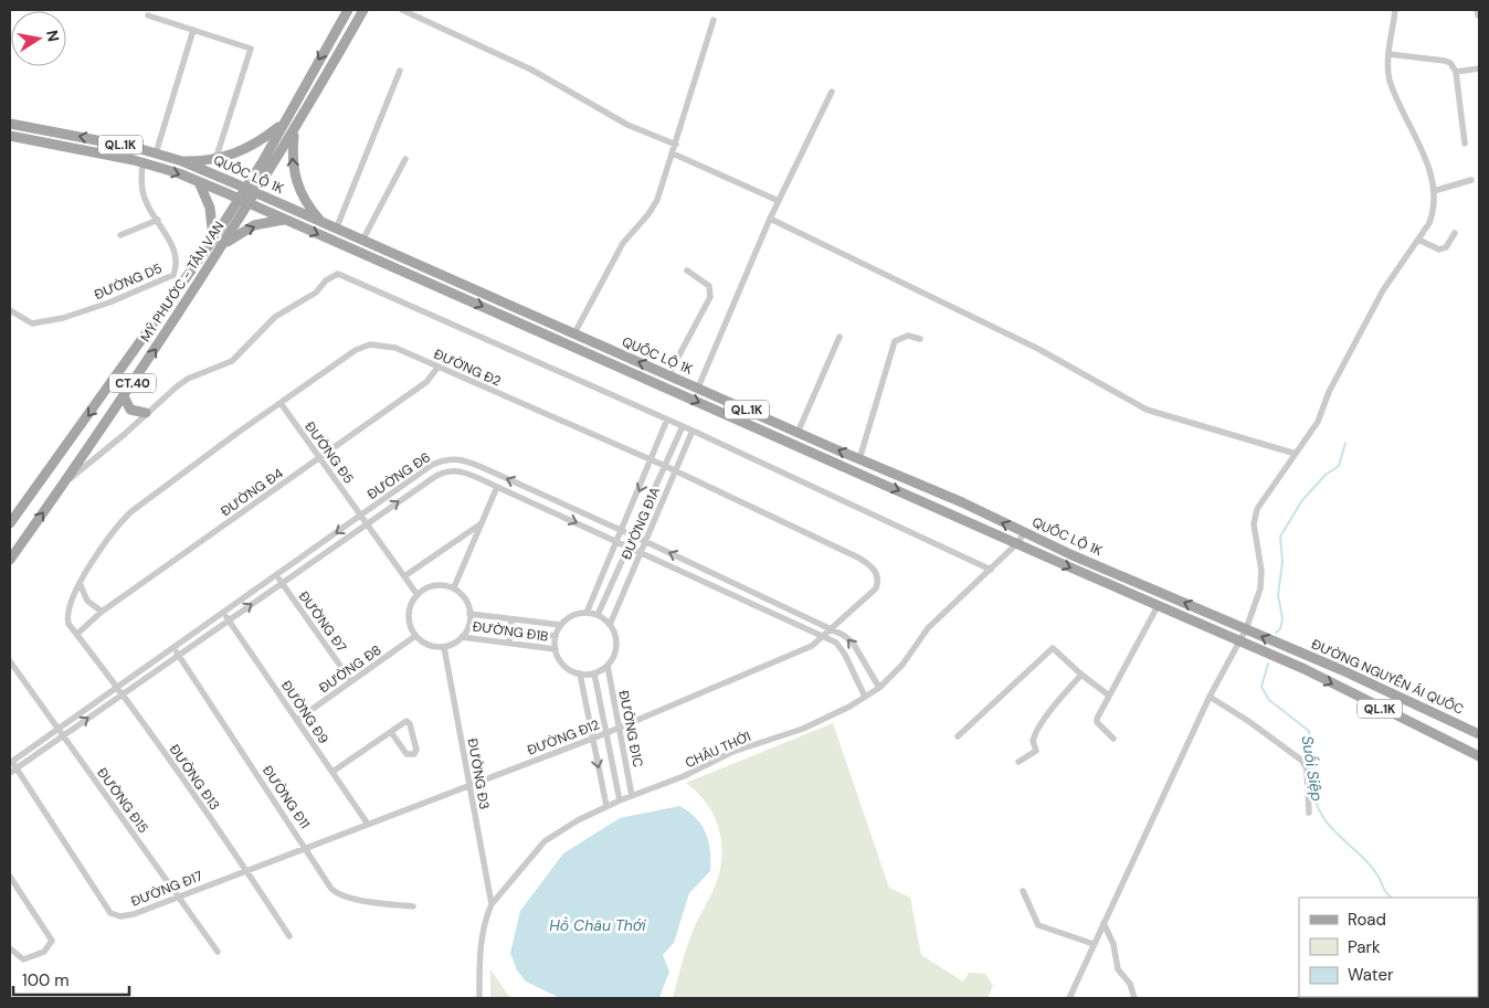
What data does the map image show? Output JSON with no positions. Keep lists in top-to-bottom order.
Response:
{
  "streets": {
    "main road": [
      "QL.1K",
      "QUỐC LỘ 1K",
      "MỸ PHƯỚC - TÂN VẠN",
      "CT.40",
      "ĐƯỜNG NGUYỄN ÁI QUỐC"
    ],
    "street": [
      "ĐƯỜNG D5",
      "ĐƯỜNG Đ2",
      "ĐƯỜNG Đ5",
      "ĐƯỜNG Đ6",
      "ĐƯỜNG Đ4",
      "ĐƯỜNG Đ1A",
      "ĐƯỜNG Đ7",
      "ĐƯỜNG Đ1B",
      "ĐƯỜNG Đ8",
      "ĐƯỜNG Đ9",
      "ĐƯỜNG Đ1C",
      "ĐƯỜNG Đ12",
      "CHÂU THỚI",
      "ĐƯỜNG Đ3",
      "ĐƯỜNG Đ13",
      "ĐƯỜNG Đ11",
      "ĐƯỜNG Đ15",
      "ĐƯỜNG Đ17"
    ]
  },
  "crossings": [
    ["QUỐC LỘ 1K", "ĐƯỜNG D5"],
    ["QUỐC LỘ 1K", "MỸ PHƯỚC - TÂN VẠN"],
    ["QUỐC LỘ 1K", "ĐƯỜNG NGUYỄN ÁI QUỐC"],
    ["QUỐC LỘ 1K", "CHÂU THỚI"],
    ["ĐƯỜNG Đ2", "ĐƯỜNG Đ5"],
    ["ĐƯỜNG Đ2", "ĐƯỜNG Đ6"],
    ["ĐƯỜNG Đ2", "ĐƯỜNG Đ4"],
    ["ĐƯỜNG Đ2", "ĐƯỜNG Đ1A"],
    ["ĐƯỜNG Đ2", "ĐƯỜNG Đ12"],
    ["ĐƯỜNG Đ2", "ĐƯỜNG Đ13"],
    ["ĐƯỜNG Đ5", "ĐƯỜNG Đ6"],
    ["ĐƯỜNG Đ5", "ĐƯỜNG Đ4"],
    ["ĐƯỜNG Đ5", "ĐƯỜNG Đ1B"],
    ["ĐƯỜNG Đ5", "ĐƯỜNG Đ8"],
    ["ĐƯỜNG Đ5", "ĐƯỜNG Đ3"],
    ["ĐƯỜNG Đ6", "ĐƯỜNG Đ1A"],
    ["ĐƯỜNG Đ6", "ĐƯỜNG Đ7"],
    ["ĐƯỜNG Đ6", "ĐƯỜNG Đ9"],
    ["ĐƯỜNG Đ6", "ĐƯỜNG Đ12"],
    ["ĐƯỜNG Đ6", "CHÂU THỚI"],
    ["ĐƯỜNG Đ6", "ĐƯỜNG Đ13"],
    ["ĐƯỜNG Đ6", "ĐƯỜNG Đ11"],
    ["ĐƯỜNG Đ6", "ĐƯỜNG Đ15"],
    ["ĐƯỜNG Đ6", "ĐƯỜNG Đ17"],
    ["ĐƯỜNG Đ4", "ĐƯỜNG Đ13"],
    ["ĐƯỜNG Đ1A", "ĐƯỜNG Đ1B"],
    ["ĐƯỜNG Đ1A", "ĐƯỜNG Đ1C"],
    ["ĐƯỜNG Đ7", "ĐƯỜNG Đ8"],
    ["ĐƯỜNG Đ1B", "ĐƯỜNG Đ8"],
    ["ĐƯỜNG Đ1B", "ĐƯỜNG Đ1C"],
    ["ĐƯỜNG Đ1B", "ĐƯỜNG Đ3"],
    ["ĐƯỜNG Đ8", "ĐƯỜNG Đ9"],
    ["ĐƯỜNG Đ8", "ĐƯỜNG Đ3"],
    ["ĐƯỜNG Đ9", "ĐƯỜNG Đ12"],
    ["ĐƯỜNG Đ1C", "ĐƯỜNG Đ12"],
    ["ĐƯỜNG Đ1C", "CHÂU THỚI"],
    ["ĐƯỜNG Đ12", "ĐƯỜNG Đ3"],
    ["ĐƯỜNG Đ12", "ĐƯỜNG Đ11"],
    ["ĐƯỜNG Đ12", "ĐƯỜNG Đ17"],
    ["CHÂU THỚI", "ĐƯỜNG Đ3"],
    ["ĐƯỜNG Đ13", "ĐƯỜNG Đ17"],
    ["ĐƯỜNG Đ11", "ĐƯỜNG Đ17"],
    ["ĐƯỜNG Đ15", "ĐƯỜNG Đ17"]
  ],
  "water": ["Suối Siệp", "Hồ Châu Thới"],
  "legend": ["Road", "Park", "Water"],
  "scale_bar": "100 m",
  "north": "right"
}
